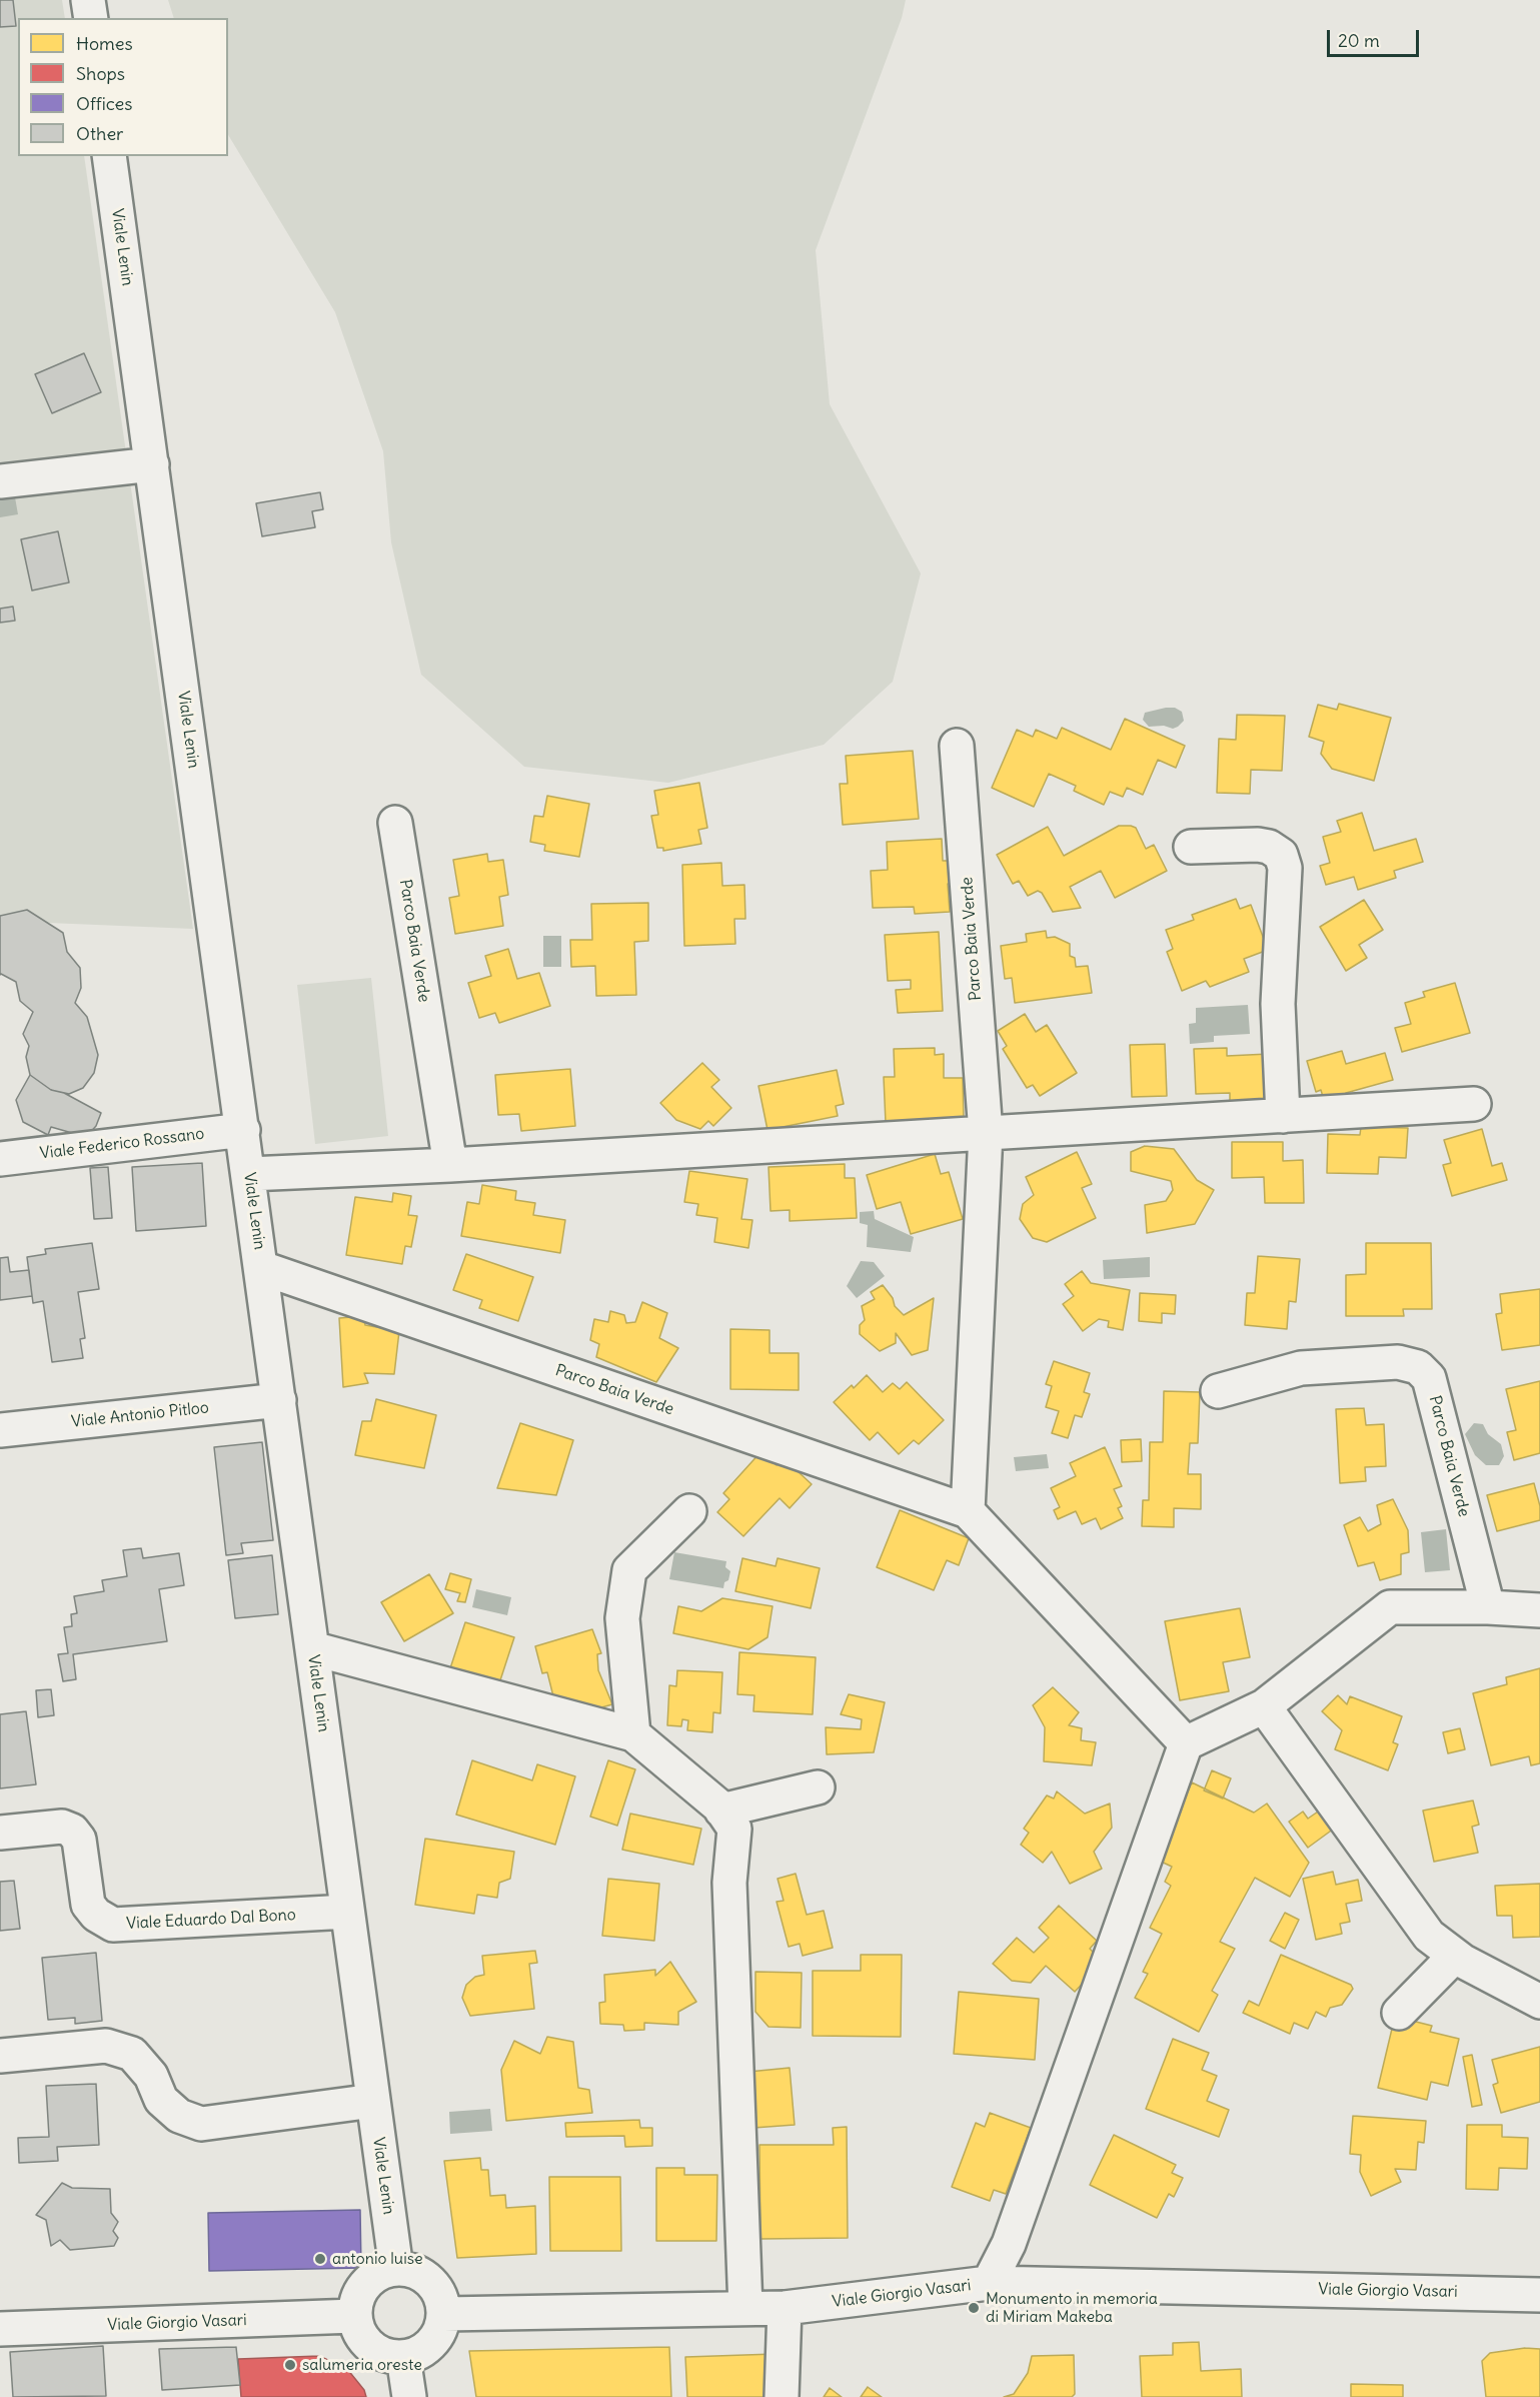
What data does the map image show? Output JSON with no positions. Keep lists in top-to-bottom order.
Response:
{
  "streets": {
    "street": [
      "Viale Lenin",
      "Parco Baia Verde",
      "Viale Federico Rossano",
      "Viale Antonio Pitloo",
      "Viale Eduardo Dal Bono",
      "Viale Giorgio Vasari"
    ]
  },
  "crossings": [
    ["Viale Lenin", "Parco Baia Verde"],
    ["Viale Lenin", "Viale Federico Rossano"],
    ["Viale Lenin", "Viale Antonio Pitloo"],
    ["Viale Lenin", "Viale Eduardo Dal Bono"],
    ["Viale Lenin", "Viale Giorgio Vasari"]
  ],
  "places": ["antonio luise", "Monumento in memoria di Miriam Makeba", "salumeria oreste"],
  "legend": [
    "Homes",
    "Shops",
    "Offices",
    "Other"
  ],
  "scale_bar": "20 m"
}
